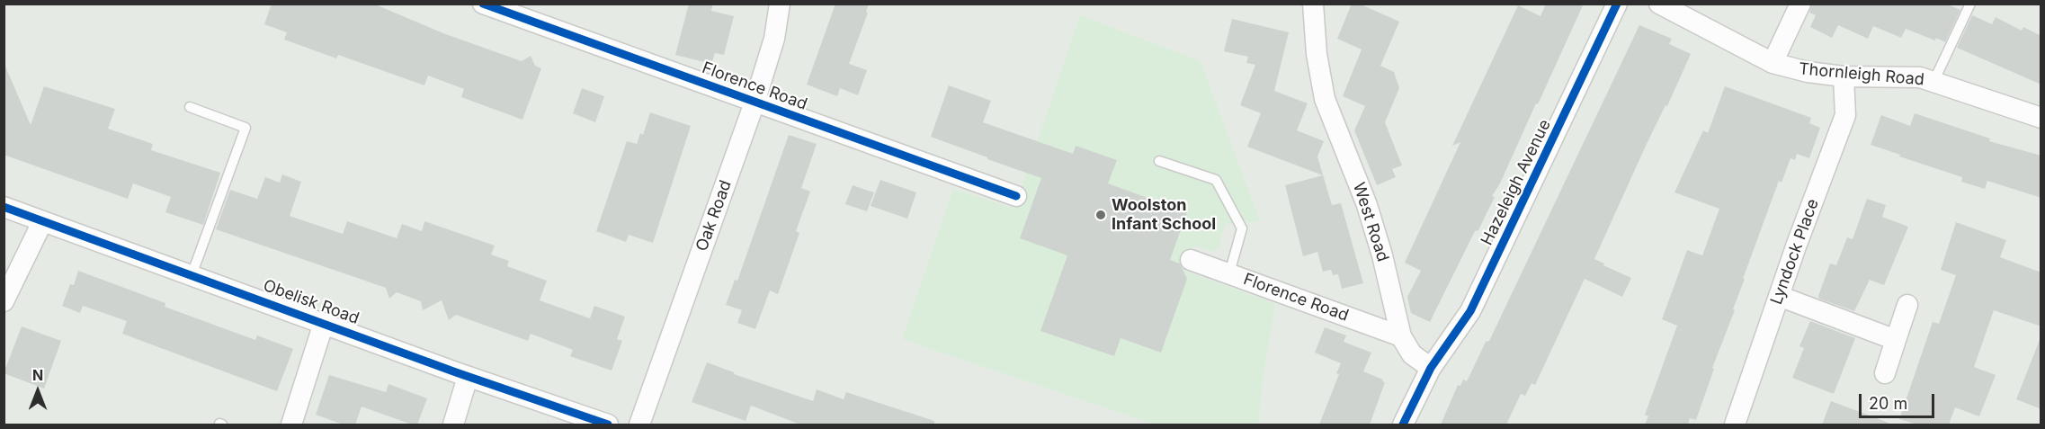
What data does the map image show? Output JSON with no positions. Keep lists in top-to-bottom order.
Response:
{
  "streets": {
    "street": [
      "Thornleigh Road",
      "Florence Road",
      "Hazeleigh Avenue",
      "Oak Road",
      "West Road",
      "Lyndock Place",
      "Obelisk Road"
    ]
  },
  "crossings": [
    ["Thornleigh Road", "Lyndock Place"],
    ["Florence Road", "Oak Road"],
    ["Florence Road", "West Road"],
    ["Hazeleigh Avenue", "West Road"]
  ],
  "places": ["Woolston Infant School"],
  "scale_bar": "20 m",
  "north": "top"
}
